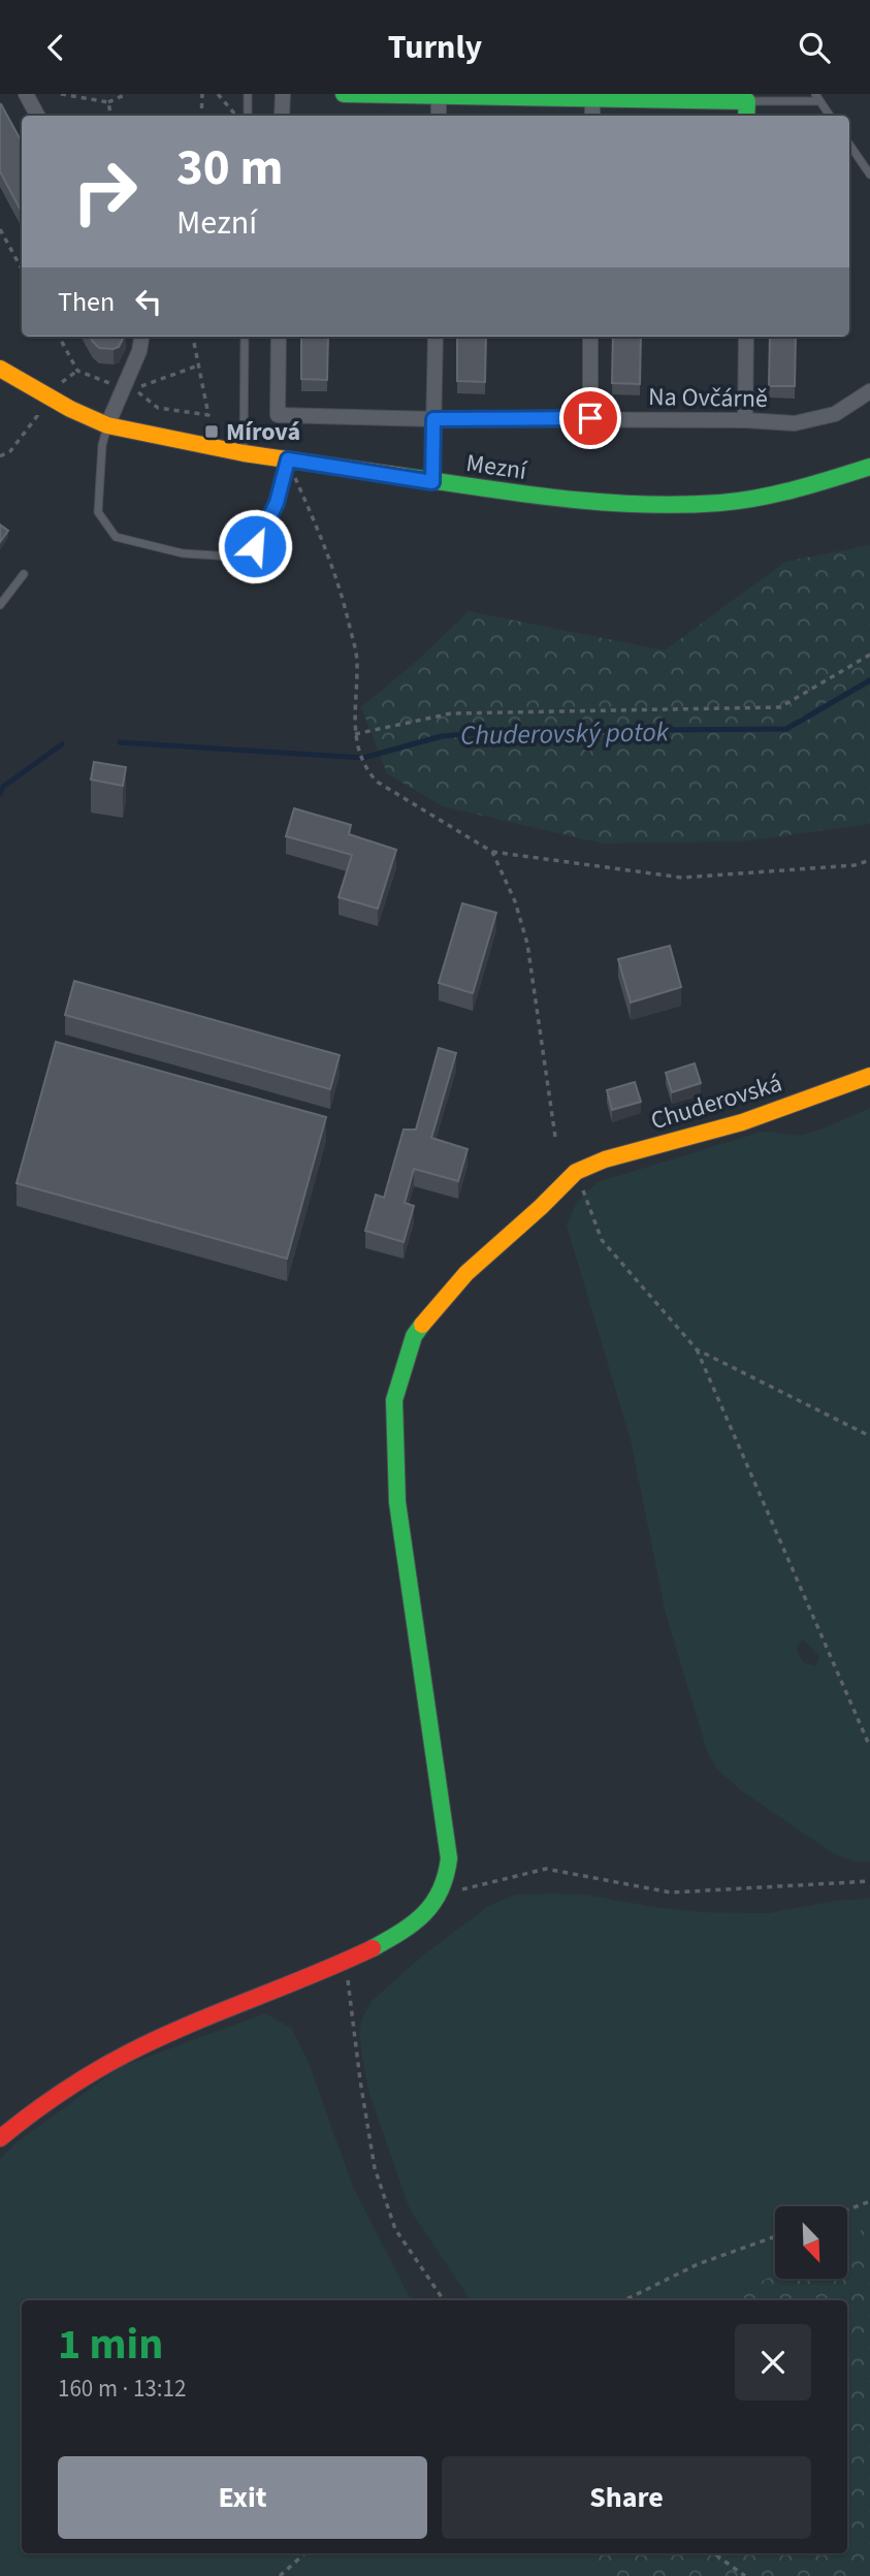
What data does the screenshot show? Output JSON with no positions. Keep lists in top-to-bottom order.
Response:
{
  "streets": {
    "street": ["Na Ovčárně", "Mezní", "Chuderovská"]
  },
  "water": ["Chuderovský potok"],
  "places": {
    "transit": ["Mírová"]
  },
  "north": "bottom right",
  "page": {
    "header": "Turnly",
    "turn": ["30 m", "Mezní"],
    "then": "Then",
    "heading": ["1 min", "160 m · 13:12"],
    "buttons": ["Exit", "Share"]
  }
}
